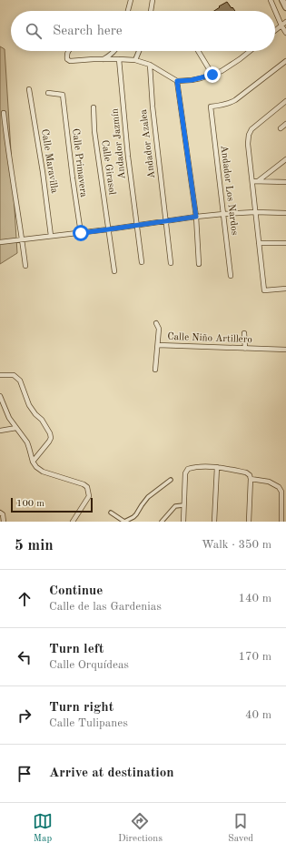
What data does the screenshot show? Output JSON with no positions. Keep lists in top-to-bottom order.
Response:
{
  "streets": {
    "street": [
      "Andador Jazmín",
      "Andador Azalea",
      "Calle Maravilla",
      "Calle Primavera",
      "Calle Girasol",
      "Andador Los Nardos",
      "Calle Niño Artillero"
    ]
  },
  "scale_bar": "100 m",
  "page": {
    "search": "Search here",
    "scale": "100 m",
    "heading": ["5 min", "Walk · 350 m"],
    "list": [
      ["Continue", "Calle de las Gardenias", "140 m"],
      ["Turn left", "Calle Orquídeas", "170 m"],
      ["Turn right", "Calle Tulipanes", "40 m"],
      "Arrive at destination"
    ],
    "nav": ["Map", "Directions", "Saved"]
  }
}
